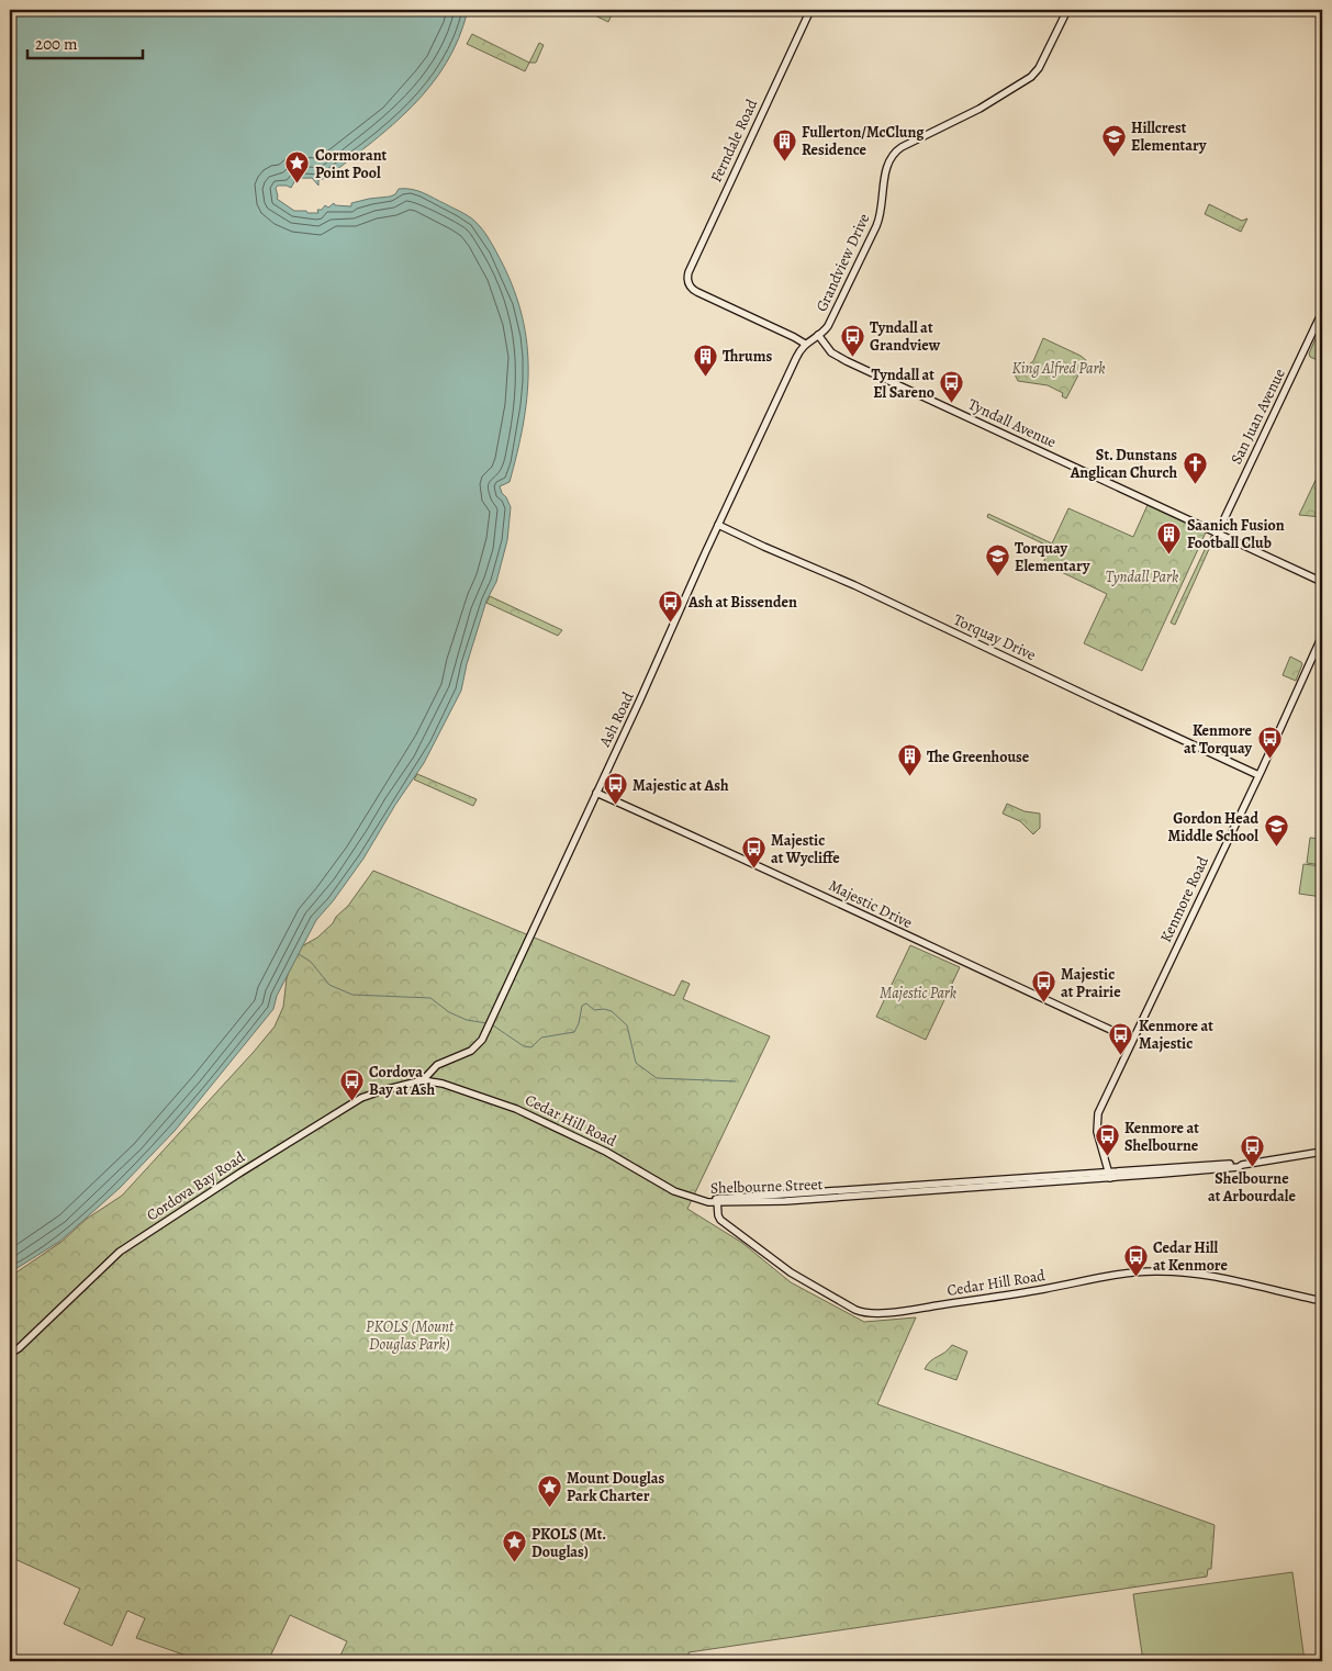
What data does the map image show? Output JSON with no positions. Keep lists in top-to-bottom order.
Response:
{
  "streets": {
    "street": [
      "Ferndale Road",
      "Grandview Drive",
      "San Juan Avenue",
      "Tyndall Avenue",
      "Torquay Drive",
      "Ash Road",
      "Kenmore Road",
      "Majestic Drive",
      "Cedar Hill Road",
      "Cordova Bay Road",
      "Shelbourne Street"
    ]
  },
  "crossings": [
    ["Ferndale Road", "Grandview Drive"],
    ["Ferndale Road", "Ash Road"],
    ["Grandview Drive", "Tyndall Avenue"],
    ["Grandview Drive", "Ash Road"],
    ["San Juan Avenue", "Tyndall Avenue"],
    ["Torquay Drive", "Ash Road"],
    ["Torquay Drive", "Kenmore Road"],
    ["Ash Road", "Majestic Drive"],
    ["Ash Road", "Cedar Hill Road"],
    ["Ash Road", "Cordova Bay Road"],
    ["Kenmore Road", "Majestic Drive"],
    ["Kenmore Road", "Shelbourne Street"],
    ["Cedar Hill Road", "Cordova Bay Road"],
    ["Cedar Hill Road", "Shelbourne Street"]
  ],
  "parks": [
    "King Alfred Park",
    "Tyndall Park",
    "Majestic Park",
    "PKOLS (Mount Douglas Park)"
  ],
  "places": {
    "school or university": ["Hillcrest Elementary", "Torquay Elementary", "Gordon Head Middle School"],
    "building": [
      "Fullerton/McClung Residence",
      "Thrums",
      "Saanich Fusion Football Club",
      "The Greenhouse"
    ],
    "place": ["Cormorant Point Pool", "Mount Douglas Park Charter", "PKOLS (Mt. Douglas)"],
    "bus stop": [
      "Tyndall at Grandview",
      "Tyndall at El Sareno",
      "Ash at Bissenden",
      "Kenmore at Torquay",
      "Majestic at Ash",
      "Majestic at Wycliffe",
      "Majestic at Prairie",
      "Kenmore at Majestic",
      "Cordova Bay at Ash",
      "Kenmore at Shelbourne",
      "Shelbourne at Arbourdale",
      "Cedar Hill at Kenmore"
    ],
    "church": ["St. Dunstans Anglican Church"]
  },
  "scale_bar": "200 m"
}
